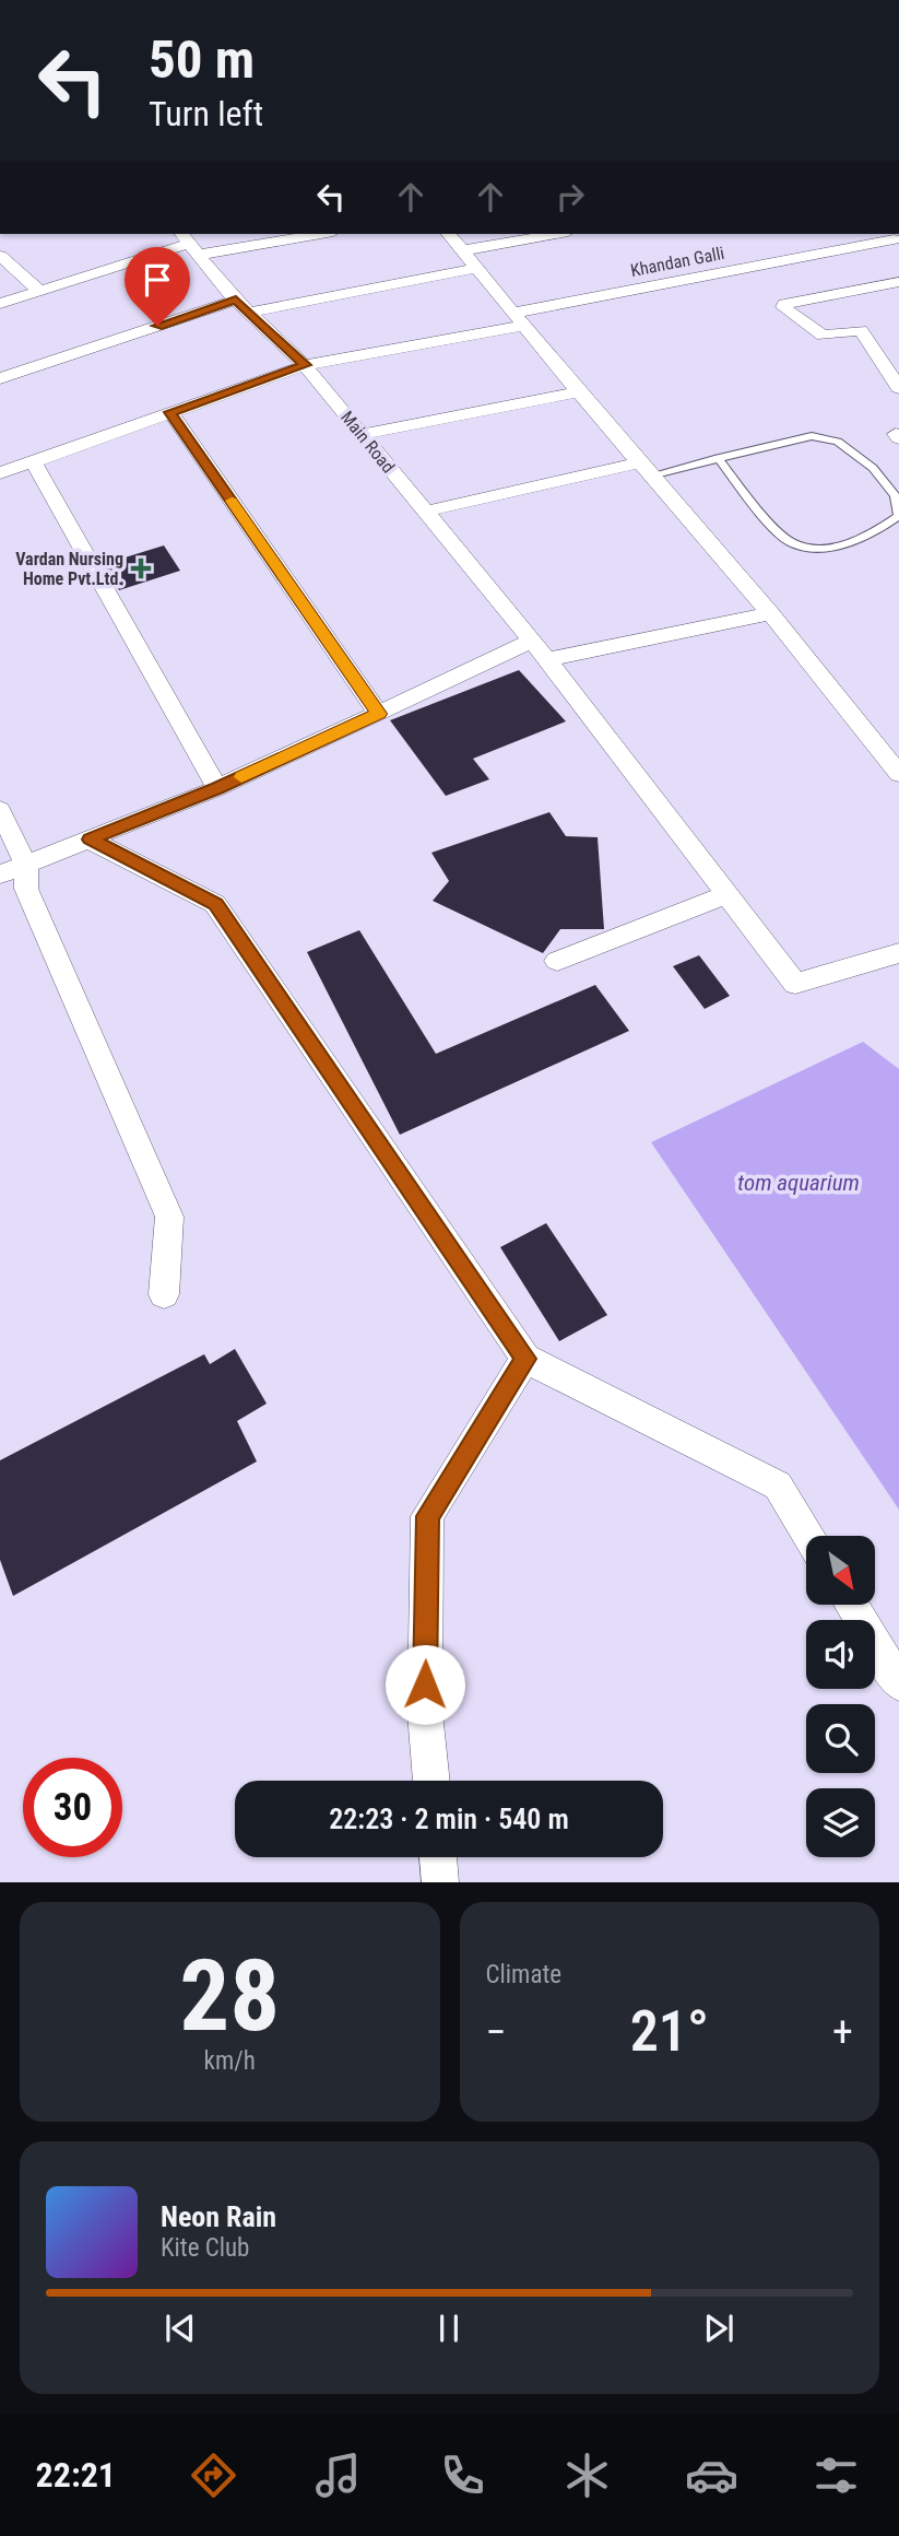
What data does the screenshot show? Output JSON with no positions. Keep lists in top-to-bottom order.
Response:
{
  "streets": {
    "street": ["Khandan Galli", "Main Road"]
  },
  "crossings": [
    ["Khandan Galli", "Main Road"]
  ],
  "water": ["tom aquarium"],
  "places": {
    "health": ["Vardan Nursing Home Pvt.Ltd."]
  },
  "north": "bottom right",
  "page": {
    "turn": ["50 m", "Turn left"],
    "limit": "30",
    "trip": "22:23 · 2 min · 540 m",
    "tile": [
      ["28", "km/h"],
      "Climate"
    ],
    "heat": ["−", "21°", "+"],
    "song": ["Neon Rain", "Kite Club"],
    "tabs": "22:21"
  }
}
